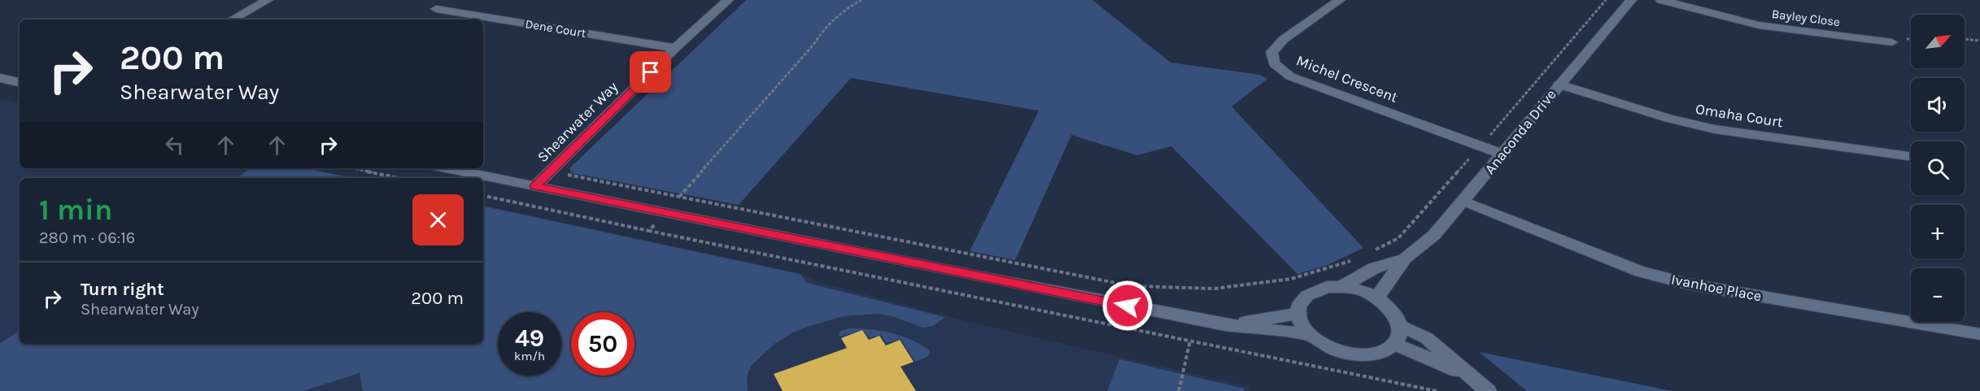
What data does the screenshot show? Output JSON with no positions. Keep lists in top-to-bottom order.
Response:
{
  "streets": {
    "street": [
      "Bayley Close",
      "Dene Court",
      "Michel Crescent",
      "Omaha Court",
      "Shearwater Way",
      "Anaconda Drive",
      "Ivanhoe Place"
    ]
  },
  "crossings": [
    ["Dene Court", "Shearwater Way"],
    ["Michel Crescent", "Anaconda Drive"],
    ["Omaha Court", "Anaconda Drive"],
    ["Anaconda Drive", "Ivanhoe Place"]
  ],
  "north": "top right",
  "page": {
    "map_buttons": ["+", "−"],
    "turn": ["200 m", "Shearwater Way"],
    "heading": ["1 min", "280 m · 06:16"],
    "list": [
      {
        "name": "Turn right",
        "note": "Shearwater Way",
        "value": "200 m"
      }
    ],
    "speed": "49 km/h",
    "limit": "50"
  }
}
